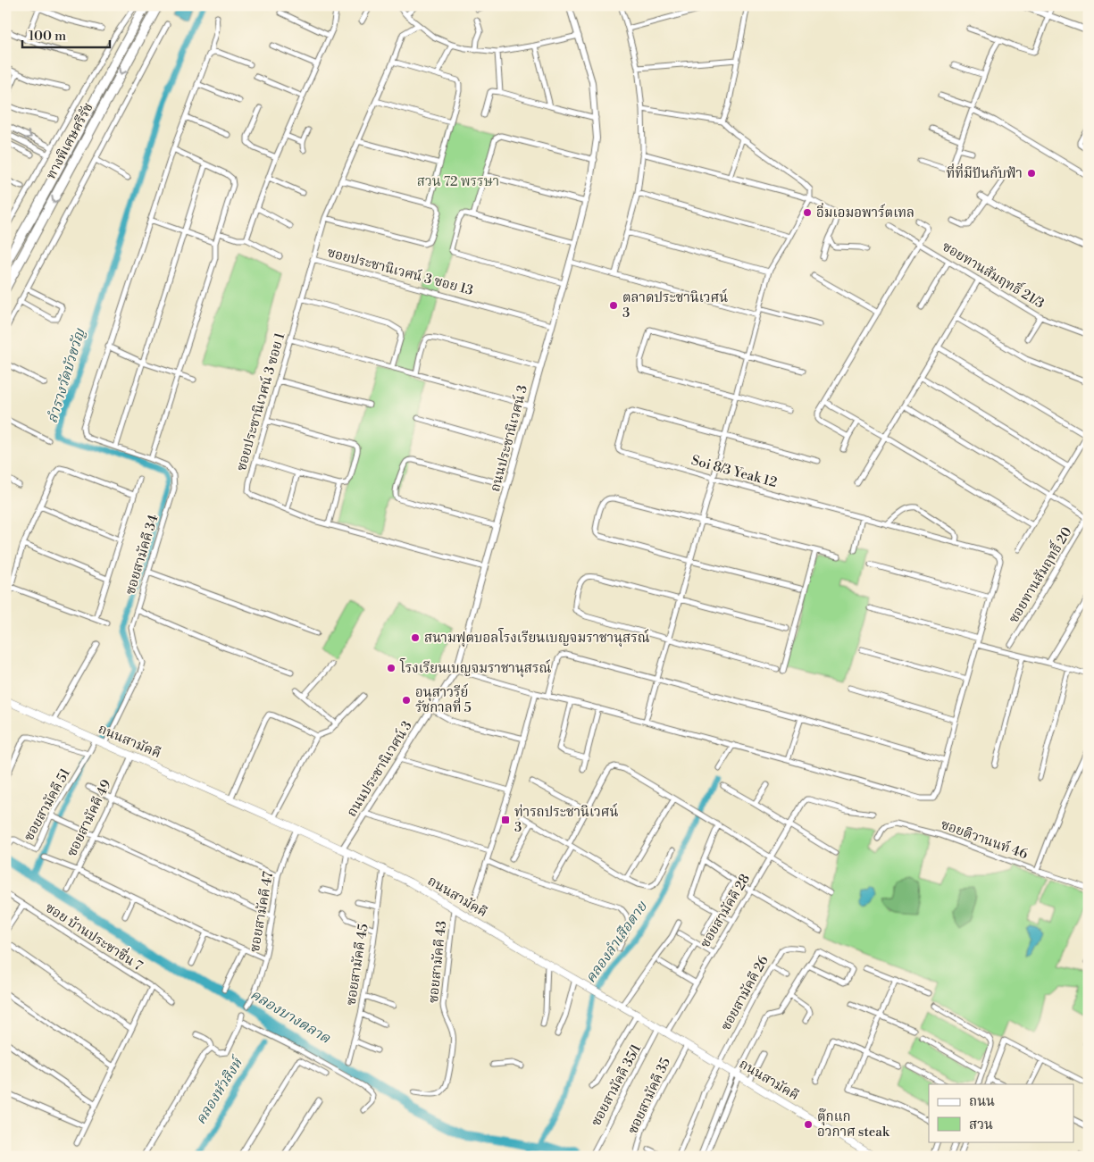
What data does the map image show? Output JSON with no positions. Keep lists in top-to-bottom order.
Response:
{
  "streets": {
    "highway": ["ทางพิเศษศรีรัช"],
    "main road": ["ถนนสามัคคี"],
    "street": [
      "ซอยประชานิเวศน์ 3 ซอย 13",
      "ซอยทานสัมฤทธิ์ 21/3",
      "ซอยประชานิเวศน์ 3 ซอย 1",
      "ถนนประชานิเวศน์ 3",
      "Soi 8/3 Yeak 12",
      "ซอยสามัคคี 34",
      "ซอยทานสัมฤทธิ์ 20",
      "ซอยสามัคคี 51",
      "ซอยสามัคคี 49",
      "ซอยติวานนท์ 46",
      "ซอยสามัคคี 28",
      "ซอยสามัคคี 47",
      "ซอย บ้านประชาชื่น 7",
      "ซอยสามัคคี 43",
      "ซอยสามัคคี 45",
      "ซอยสามัคคี 26",
      "ซอยสามัคคี 35/1",
      "ซอยสามัคคี 35"
    ]
  },
  "crossings": [
    ["ซอยประชานิเวศน์ 3 ซอย 13", "ซอยประชานิเวศน์ 3 ซอย 1"],
    ["ซอยประชานิเวศน์ 3 ซอย 13", "ถนนประชานิเวศน์ 3"],
    ["ซอยประชานิเวศน์ 3 ซอย 1", "ถนนประชานิเวศน์ 3"],
    ["ถนนประชานิเวศน์ 3", "ถนนสามัคคี"],
    ["ซอยสามัคคี 34", "ถนนสามัคคี"],
    ["ถนนสามัคคี", "ซอยสามัคคี 51"],
    ["ถนนสามัคคี", "ซอยสามัคคี 49"],
    ["ถนนสามัคคี", "ซอยสามัคคี 28"],
    ["ถนนสามัคคี", "ซอยสามัคคี 47"],
    ["ถนนสามัคคี", "ซอยสามัคคี 43"],
    ["ถนนสามัคคี", "ซอยสามัคคี 45"],
    ["ถนนสามัคคี", "ซอยสามัคคี 26"],
    ["ถนนสามัคคี", "ซอยสามัคคี 35/1"],
    ["ถนนสามัคคี", "ซอยสามัคคี 35"]
  ],
  "water": [
    "ลำรางวัดบัวขวัญ",
    "คลองลำเสือตาย",
    "คลองบางตลาด",
    "คลองหัวสิงห์"
  ],
  "parks": ["สวน 72 พรรษา"],
  "places": {
    "other": [
      "ที่ที่มีปันกับฟ้า",
      "อิ่มเอมอพาร์ตเทล",
      "ตลาดประชานิเวศน์ 3",
      "สนามฟุตบอลโรงเรียนเบญจมราชานุสรณ์",
      "โรงเรียนเบญจมราชานุสรณ์",
      "อนุสาวรีย์ รัชกาลที่ 5",
      "ตุ๊กแก อวกาศ steak"
    ],
    "transit": ["ท่ารถประชานิเวศน์ 3"]
  },
  "legend": ["ถนน", "สวน"],
  "scale_bar": "100 m"
}
